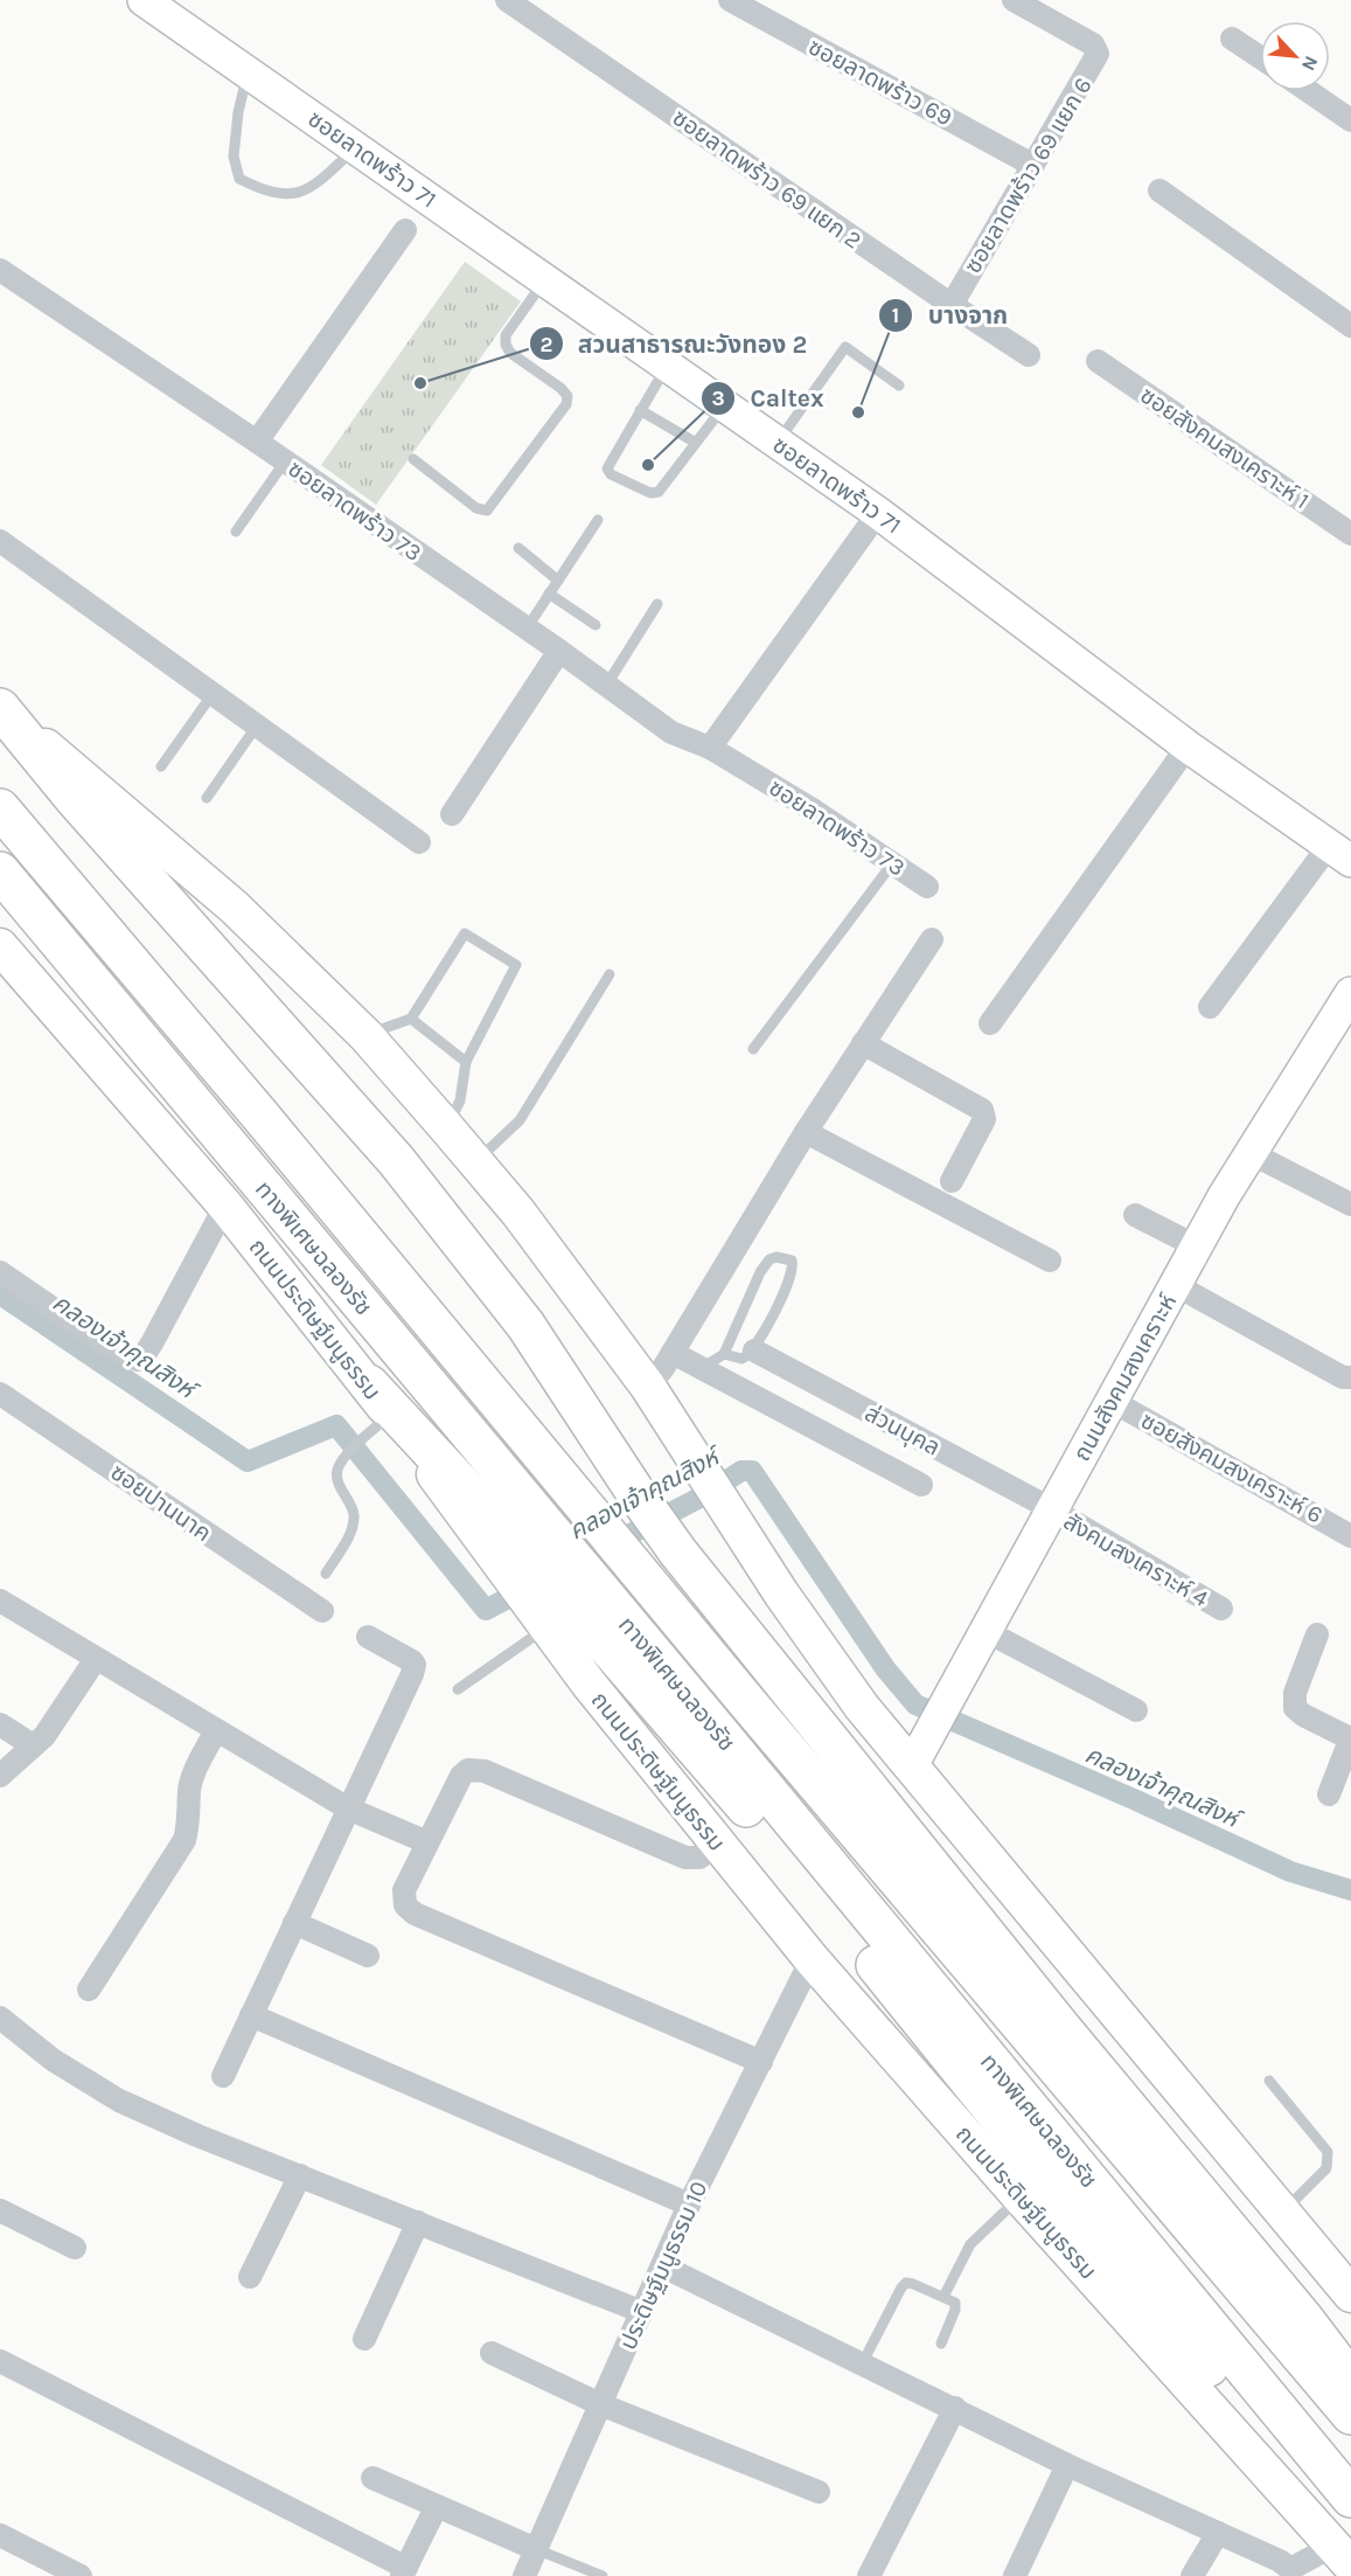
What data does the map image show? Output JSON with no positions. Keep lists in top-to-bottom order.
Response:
{
  "streets": {
    "highway": ["ทางพิเศษฉลองรัช"],
    "main road": ["ถนนประดิษฐ์มนูธรรม"],
    "street": [
      "ซอยลาดพร้าว 69",
      "ซอยลาดพร้าว 71",
      "ซอยลาดพร้าว 69 แยก 6",
      "ซอยลาดพร้าว 69 แยก 2",
      "ซอยสังคมสงเคราะห์ 1",
      "ซอยลาดพร้าว 73",
      "ถนนสังคมสงเคราะห์",
      "ส่วนบุคล",
      "ซอยสังคมสงเคราะห์ 6",
      "ซอยปานนาค",
      "สังคมสงเคราะห์ 4",
      "ประดิษฐ์มนูธรรม 10"
    ]
  },
  "crossings": [
    ["ซอยลาดพร้าว 69", "ซอยลาดพร้าว 69 แยก 6"],
    ["ซอยลาดพร้าว 69 แยก 6", "ซอยลาดพร้าว 69 แยก 2"],
    ["ถนนประดิษฐ์มนูธรรม", "ประดิษฐ์มนูธรรม 10"],
    ["ถนนสังคมสงเคราะห์", "ส่วนบุคล"],
    ["ถนนสังคมสงเคราะห์", "ซอยสังคมสงเคราะห์ 6"],
    ["ถนนสังคมสงเคราะห์", "สังคมสงเคราะห์ 4"],
    ["ส่วนบุคล", "สังคมสงเคราะห์ 4"]
  ],
  "water": ["คลองเจ้าคุณสิงห์"],
  "places": ["สวนสาธารณะวังทอง 2", "บางจาก", "Caltex"],
  "north": "bottom right"
}
